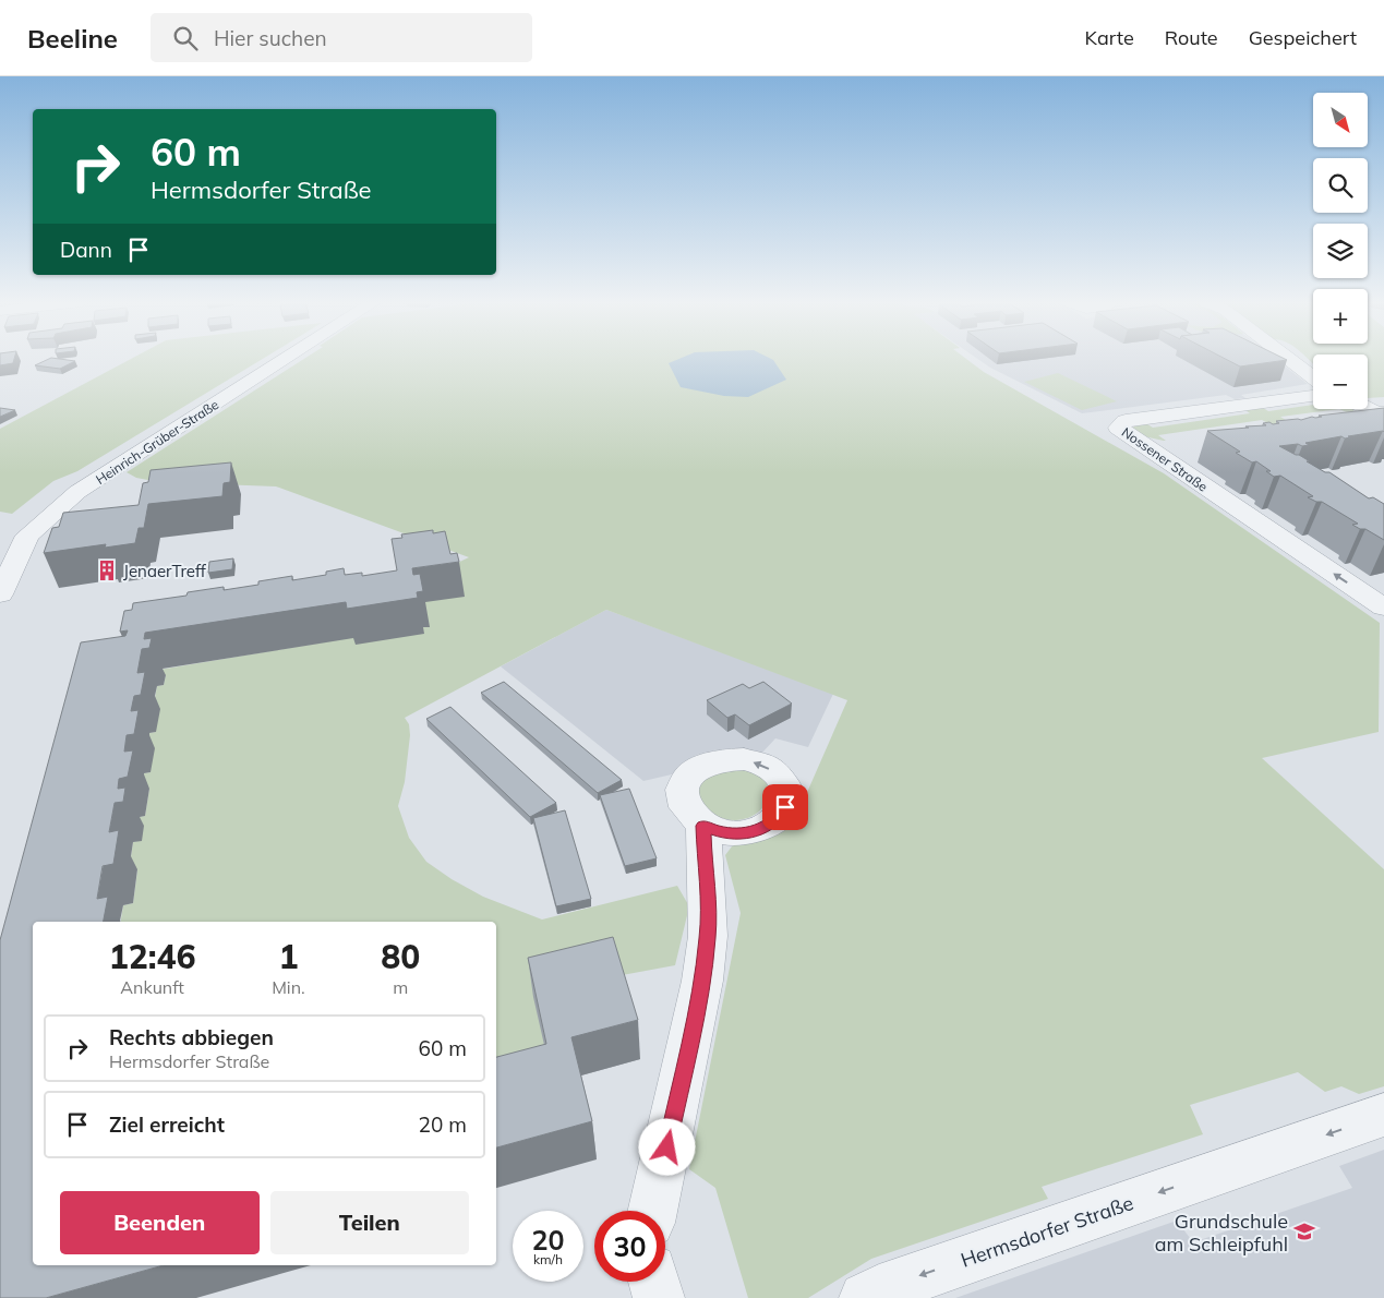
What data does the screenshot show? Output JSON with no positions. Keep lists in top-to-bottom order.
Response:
{
  "streets": {
    "street": ["Heinrich-Grüber-Straße", "Nossener Straße", "Hermsdorfer Straße"]
  },
  "one_way": ["Hermsdorfer Straße"],
  "places": {
    "building": ["JenaerTreff"],
    "school or university": ["Grundschule am Schleipfuhl"]
  },
  "north": "bottom right",
  "page": {
    "header": "Beeline",
    "search": "Hier suchen",
    "nav": ["Karte", "Route", "Gespeichert"],
    "map_buttons": ["+", "−"],
    "turn": ["60 m", "Hermsdorfer Straße"],
    "then": "Dann",
    "eta": [
      "12:46",
      "Ankunft",
      "1",
      "Min.",
      "80",
      "m"
    ],
    "list": [
      {
        "name": "Rechts abbiegen",
        "note": "Hermsdorfer Straße",
        "value": "60 m"
      },
      {
        "name": "Ziel erreicht",
        "value": "20 m"
      }
    ],
    "buttons": ["Beenden", "Teilen"],
    "speed": "20 km/h",
    "limit": "30"
  }
}
